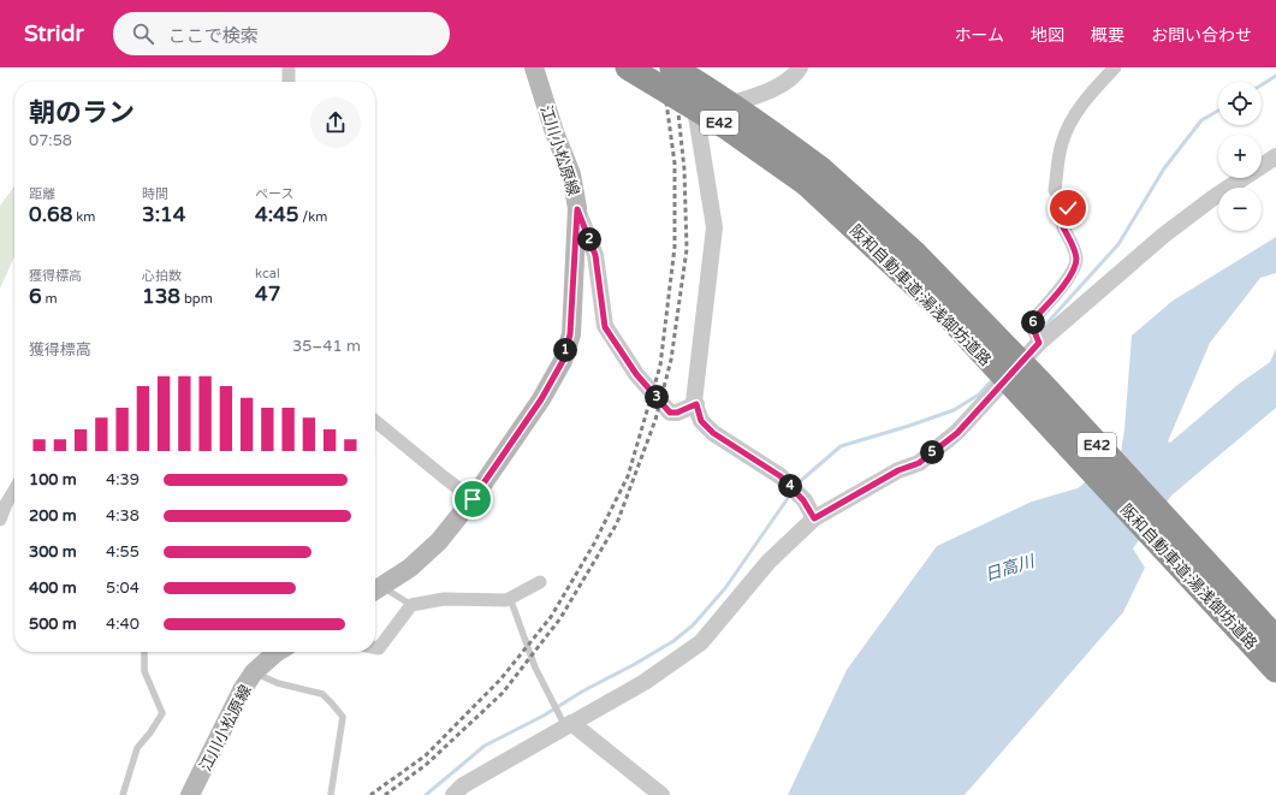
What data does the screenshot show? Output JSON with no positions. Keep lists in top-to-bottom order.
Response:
{
  "streets": {
    "highway": ["E42", "阪和自動車道;湯浅御坊道路"],
    "main road": ["江川小松原線"]
  },
  "water": ["日高川"],
  "page": {
    "header": "Stridr",
    "search": "ここで検索",
    "nav": [
      "ホーム",
      "地図",
      "概要",
      "お問い合わせ"
    ],
    "map_buttons": ["+", "−"],
    "heading": ["朝のラン", "07:58"],
    "stats": [
      ["距離", "0.68 km"],
      ["時間", "3:14"],
      ["ペース", "4:45 /km"],
      ["獲得標高", "6 m"],
      ["心拍数", "138 bpm"],
      ["kcal", "47"]
    ],
    "pins": [
      "2",
      "6",
      "1",
      "3",
      "5",
      "4"
    ],
    "chart": ["獲得標高", "35–41 m"],
    "list": [
      {
        "name": "100 m",
        "note": "4:39"
      },
      {
        "name": "200 m",
        "note": "4:38"
      },
      {
        "name": "300 m",
        "note": "4:55"
      },
      {
        "name": "400 m",
        "note": "5:04"
      },
      {
        "name": "500 m",
        "note": "4:40"
      }
    ]
  }
}
